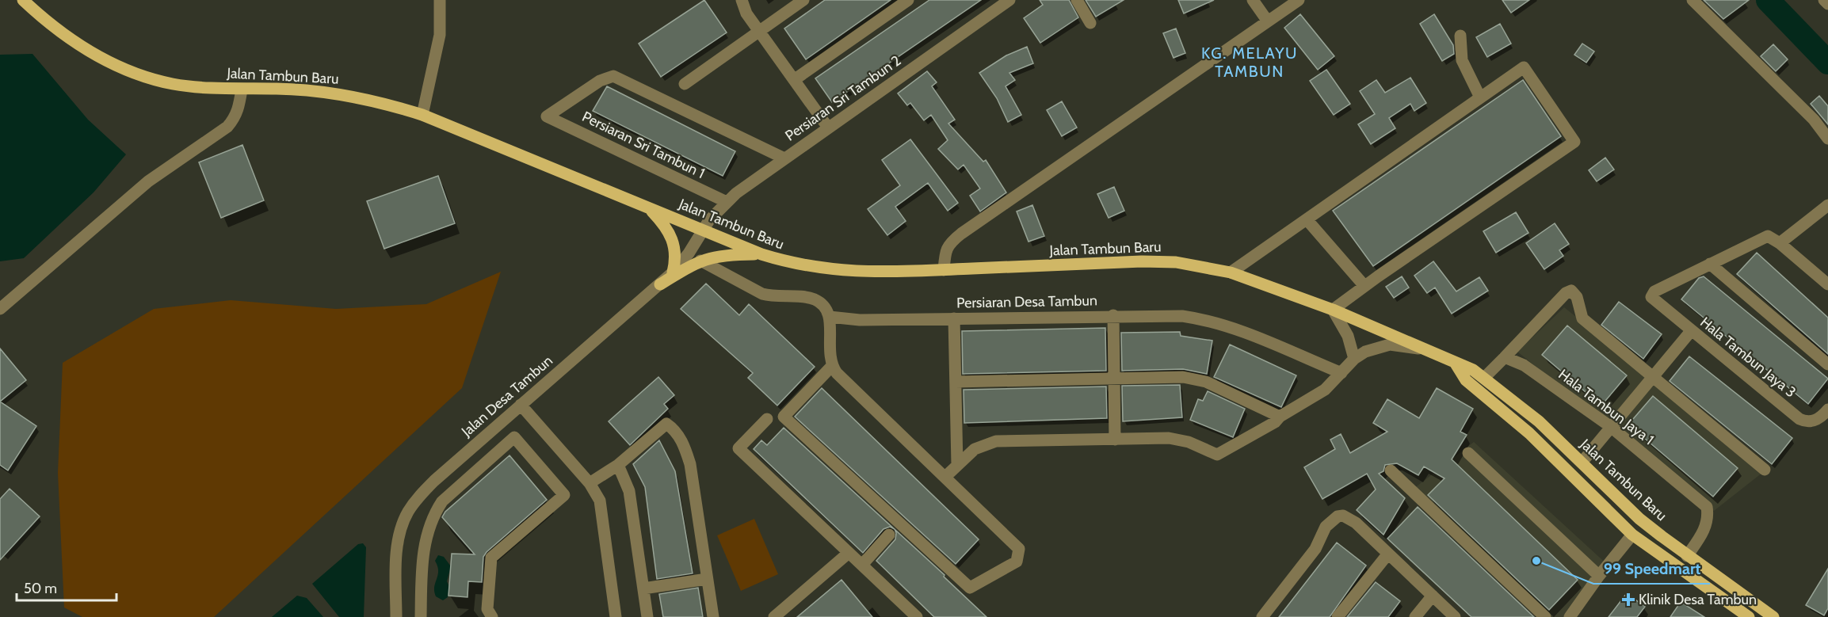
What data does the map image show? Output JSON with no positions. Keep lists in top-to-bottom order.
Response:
{
  "streets": {
    "main road": ["Jalan Tambun Baru"],
    "street": [
      "Persiaran Sri Tambun 2",
      "Persiaran Sri Tambun 1",
      "Persiaran Desa Tambun",
      "Hala Tambun Jaya 3",
      "Jalan Desa Tambun",
      "Hala Tambun Jaya 1"
    ]
  },
  "crossings": [
    ["Jalan Tambun Baru", "Persiaran Sri Tambun 2"],
    ["Jalan Tambun Baru", "Jalan Desa Tambun"],
    ["Jalan Tambun Baru", "Hala Tambun Jaya 1"],
    ["Persiaran Sri Tambun 2", "Persiaran Sri Tambun 1"],
    ["Persiaran Sri Tambun 2", "Jalan Desa Tambun"]
  ],
  "districts": ["KG. MELAYU TAMBUN"],
  "places": {
    "other": ["99 Speedmart"],
    "health": ["Klinik Desa Tambun"]
  },
  "scale_bar": "50 m"
}
